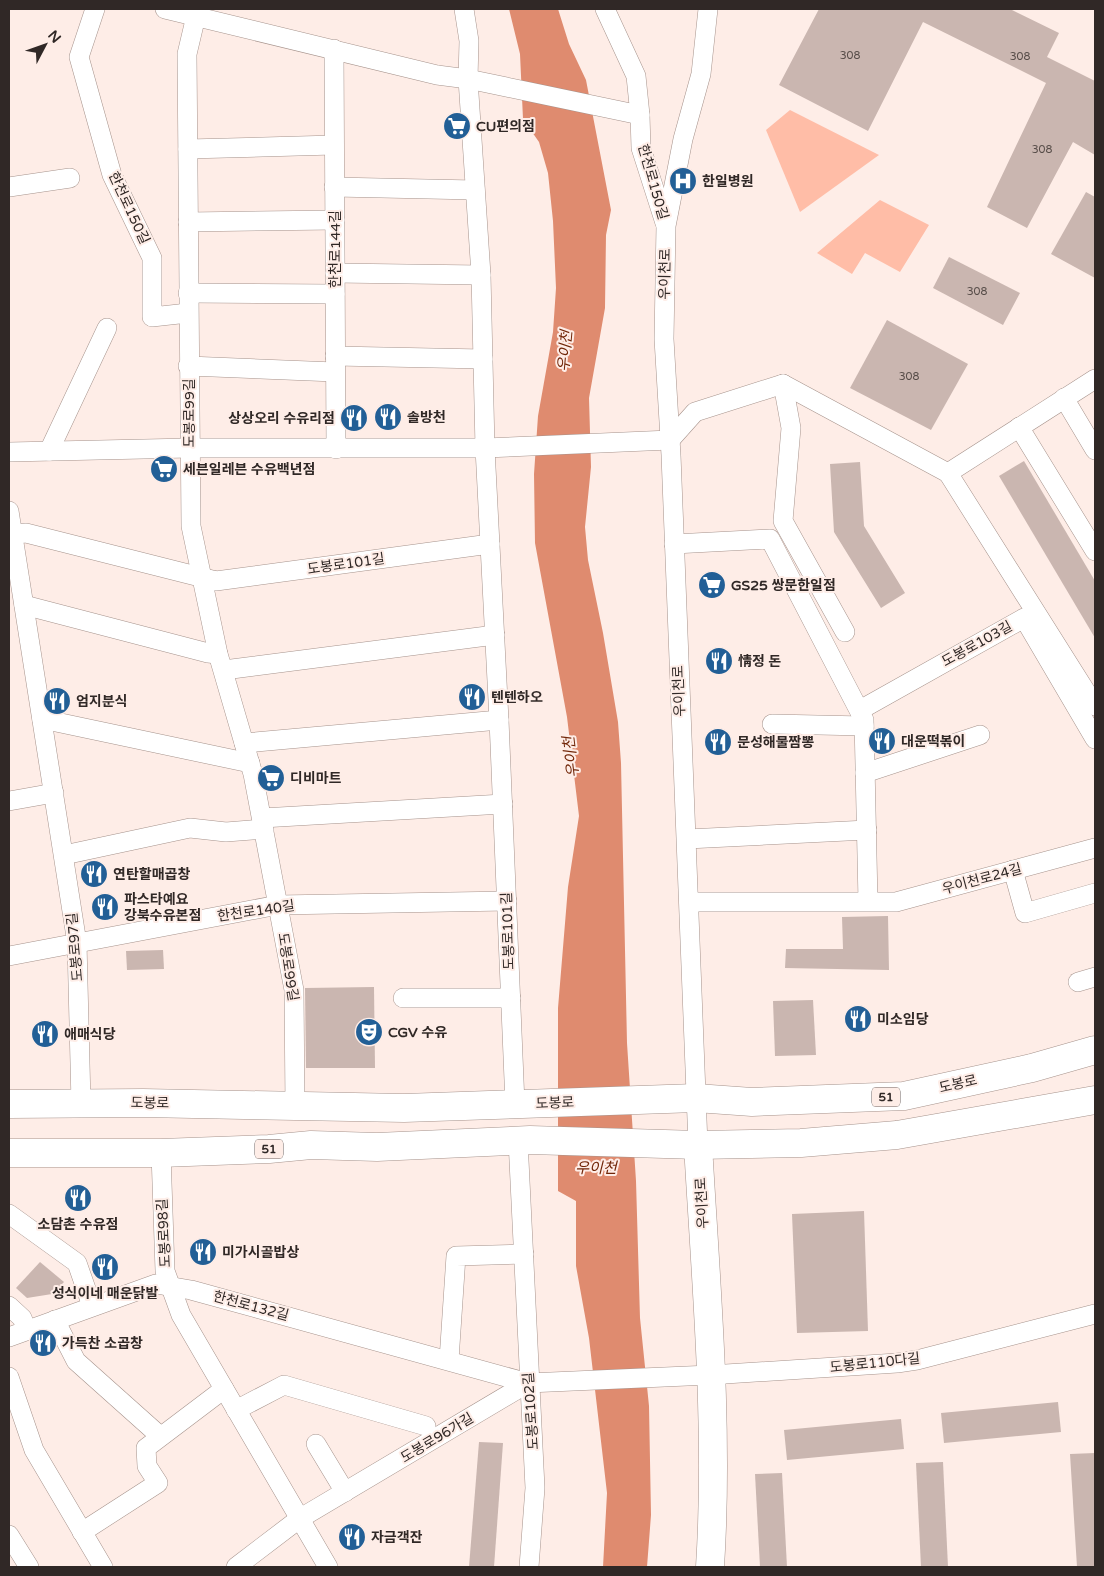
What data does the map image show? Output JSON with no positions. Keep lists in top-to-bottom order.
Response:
{
  "streets": {
    "main road": ["우이천로", "도봉로", "51"],
    "street": [
      "한천로150길",
      "한천로144길",
      "도봉로99길",
      "도봉로101길",
      "도봉로103길",
      "우이천로24길",
      "한천로140길",
      "도봉로97길",
      "도봉로98길",
      "한천로132길",
      "도봉로110다길",
      "도봉로102길",
      "도봉로96가길"
    ]
  },
  "crossings": [
    ["한천로150길", "우이천로"],
    ["한천로150길", "도봉로99길"],
    ["한천로144길", "도봉로99길"],
    ["우이천로", "우이천로24길"],
    ["우이천로", "도봉로"],
    ["우이천로", "51"],
    ["우이천로", "도봉로110다길"],
    ["도봉로99길", "도봉로101길"],
    ["도봉로99길", "한천로140길"],
    ["도봉로99길", "도봉로"],
    ["도봉로101길", "한천로140길"],
    ["도봉로101길", "도봉로"],
    ["한천로140길", "도봉로97길"],
    ["도봉로97길", "도봉로"],
    ["51", "도봉로98길"],
    ["51", "도봉로102길"],
    ["도봉로98길", "한천로132길"],
    ["도봉로98길", "도봉로96가길"],
    ["한천로132길", "도봉로110다길"],
    ["한천로132길", "도봉로102길"],
    ["한천로132길", "도봉로96가길"],
    ["도봉로110다길", "도봉로102길"],
    ["도봉로110다길", "도봉로96가길"],
    ["도봉로102길", "도봉로96가길"]
  ],
  "water": ["우이천"],
  "places": {
    "supermarket": [
      "CU편의점",
      "세븐일레븐 수유백년점",
      "GS25 쌍문한일점",
      "디비마트"
    ],
    "hospital": ["한일병원"],
    "restaurant": [
      "솔방천",
      "상상오리 수유리점",
      "情정 돈",
      "텐텐하오",
      "엄지분식",
      "대운떡볶이",
      "문성해물짬뽕",
      "연탄할매곱창",
      "파스타예요 강북수유본점",
      "미소임당",
      "애매식당",
      "소담촌 수유점",
      "미가시골밥상",
      "성식이네 매운닭발",
      "가득찬 소곱창",
      "자금객잔"
    ],
    "theatre": ["CGV 수유"]
  },
  "house_numbers": [
    "308",
    "308",
    "308",
    "308",
    "308"
  ],
  "north": "top right"
}
